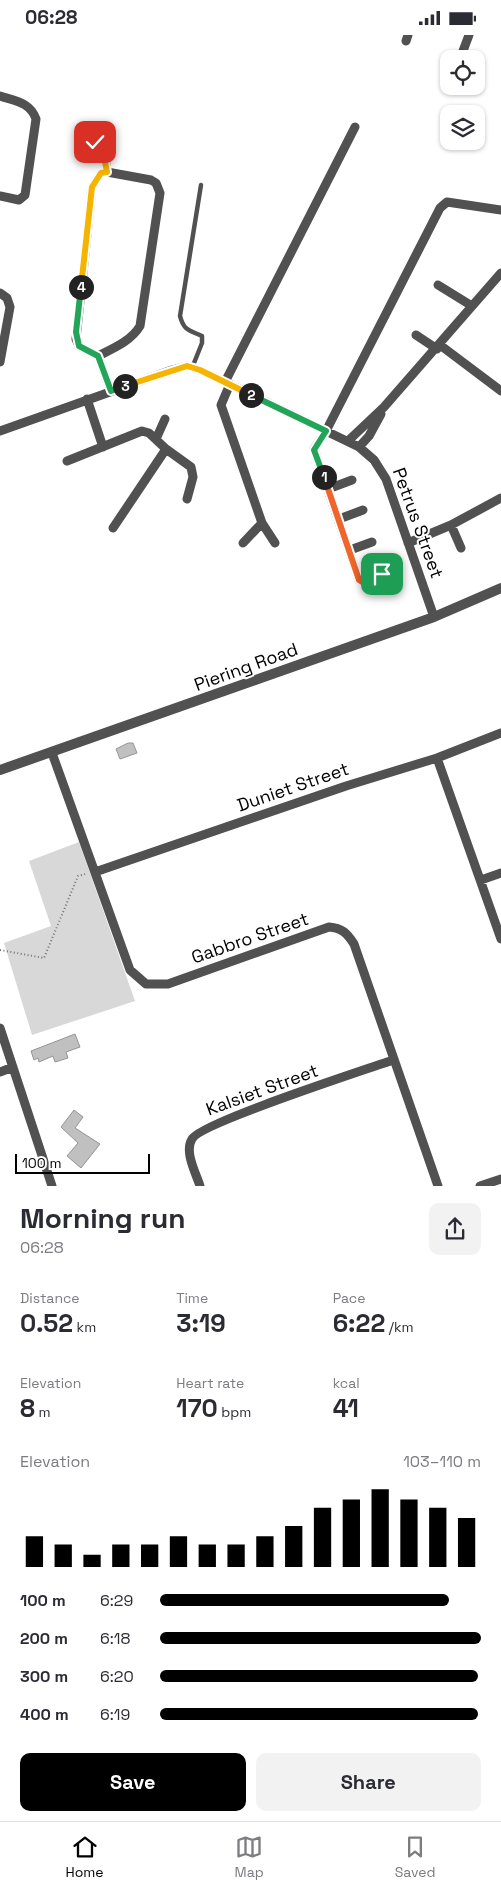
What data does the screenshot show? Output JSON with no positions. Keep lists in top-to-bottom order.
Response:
{
  "streets": {
    "street": [
      "Petrus Street",
      "Piering Road",
      "Duniet Street",
      "Gabbro Street",
      "Kalsiet Street"
    ]
  },
  "crossings": [
    ["Petrus Street", "Piering Road"],
    ["Piering Road", "Gabbro Street"],
    ["Duniet Street", "Gabbro Street"],
    ["Gabbro Street", "Kalsiet Street"]
  ],
  "scale_bar": "100 m",
  "page": {
    "status": "06:28",
    "pins": [
      "4",
      "3",
      "2",
      "1"
    ],
    "scale": "100 m",
    "heading": ["Morning run", "06:28"],
    "stats": [
      ["Distance", "0.52 km"],
      ["Time", "3:19"],
      ["Pace", "6:22 /km"],
      ["Elevation", "8 m"],
      ["Heart rate", "170 bpm"],
      ["kcal", "41"]
    ],
    "chart": ["Elevation", "103–110 m"],
    "list": [
      {
        "name": "100 m",
        "note": "6:29"
      },
      {
        "name": "200 m",
        "note": "6:18"
      },
      {
        "name": "300 m",
        "note": "6:20"
      },
      {
        "name": "400 m",
        "note": "6:19"
      }
    ],
    "buttons": ["Save", "Share"],
    "tabs": ["Home", "Map", "Saved"]
  }
}
